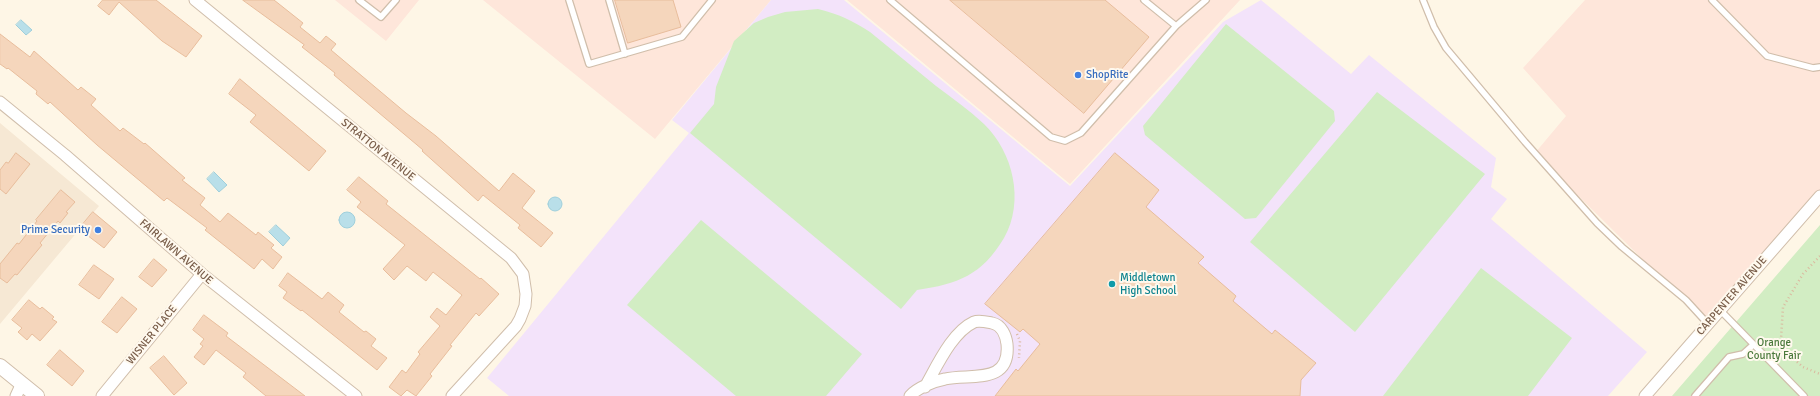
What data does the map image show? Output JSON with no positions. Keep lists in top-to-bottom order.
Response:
{
  "streets": {
    "street": [
      "STRATTON AVENUE",
      "FAIRLAWN AVENUE",
      "CARPENTER AVENUE",
      "WISNER PLACE"
    ]
  },
  "crossings": [
    ["FAIRLAWN AVENUE", "WISNER PLACE"]
  ],
  "parks": ["Orange County Fair"],
  "places": ["ShopRite", "Prime Security", "Middletown High School"]
}
